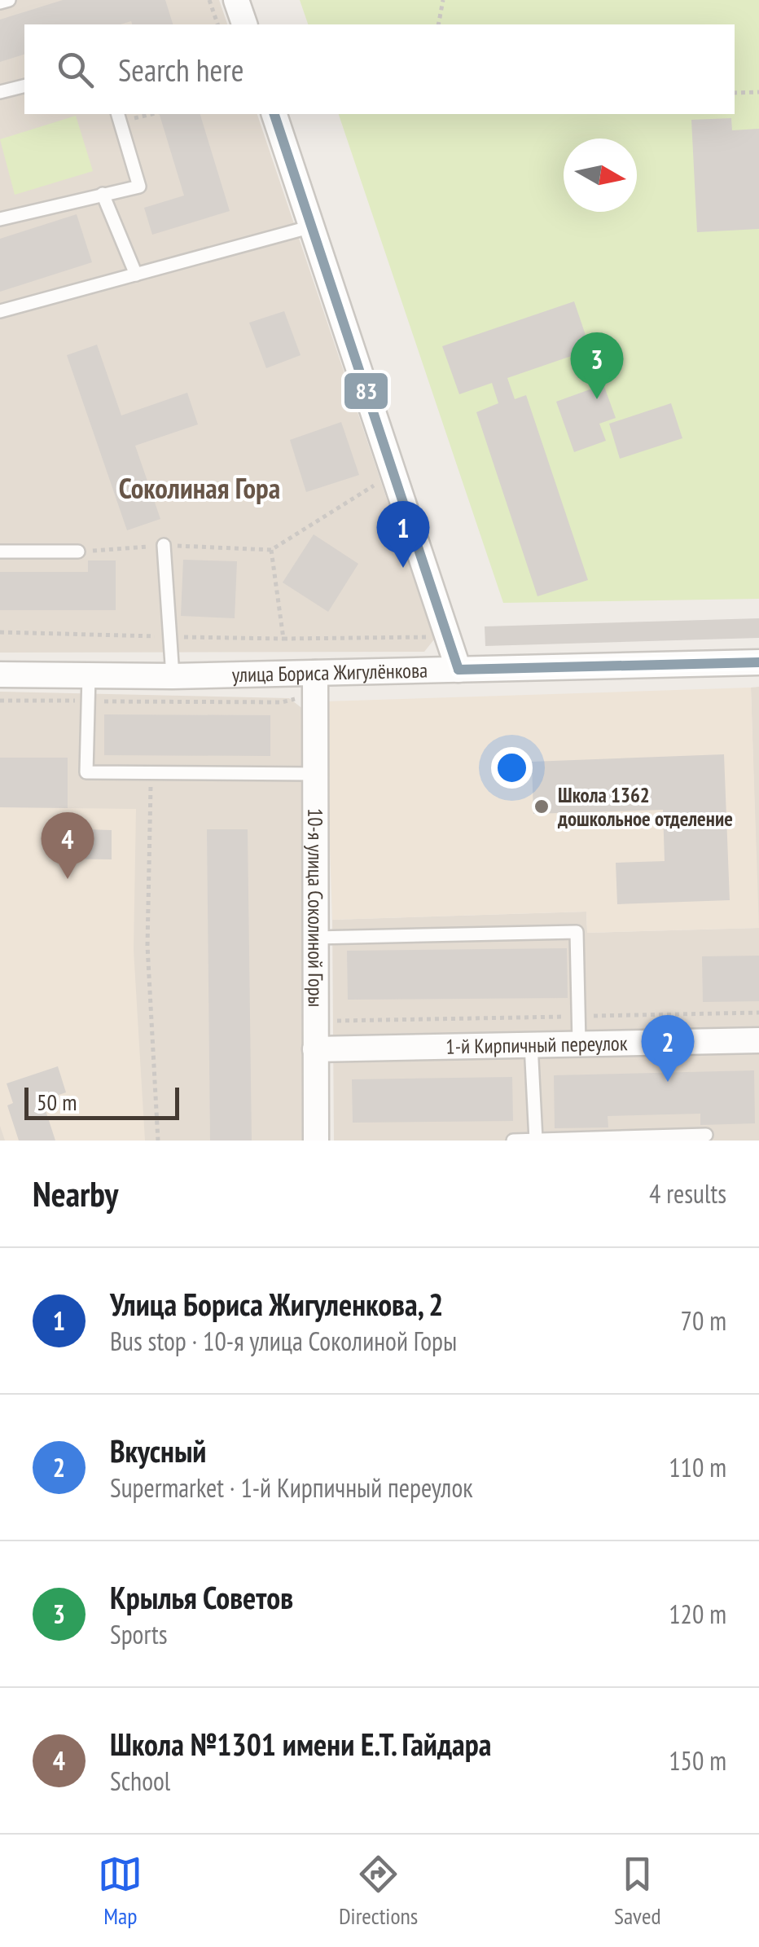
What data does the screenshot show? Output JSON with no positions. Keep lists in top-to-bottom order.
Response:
{
  "streets": {
    "street": ["улица Бориса Жигулёнкова", "10-я улица Соколиной Горы", "1-й Кирпичный переулок"]
  },
  "crossings": [
    ["улица Бориса Жигулёнкова", "10-я улица Соколиной Горы"],
    ["10-я улица Соколиной Горы", "1-й Кирпичный переулок"]
  ],
  "districts": ["Соколиная Гора"],
  "places": ["Школа 1362 дошкольное отделение"],
  "lines": ["transit line 83"],
  "scale_bar": "50 m",
  "north": "right",
  "page": {
    "search": "Search here",
    "pins": [
      "3",
      "1",
      "4",
      "2"
    ],
    "scale": "50 m",
    "heading": ["Nearby", "4 results"],
    "list": [
      {
        "mark": "1",
        "name": "Улица Бориса Жигуленкова, 2",
        "note": "Bus stop · 10-я улица Соколиной Горы",
        "value": "70 m"
      },
      {
        "mark": "2",
        "name": "Вкусный",
        "note": "Supermarket · 1-й Кирпичный переулок",
        "value": "110 m"
      },
      {
        "mark": "3",
        "name": "Крылья Советов",
        "note": "Sports",
        "value": "120 m"
      },
      {
        "mark": "4",
        "name": "Школа №1301 имени Е.Т. Гайдара",
        "note": "School",
        "value": "150 m"
      }
    ],
    "nav": ["Map", "Directions", "Saved"]
  }
}
